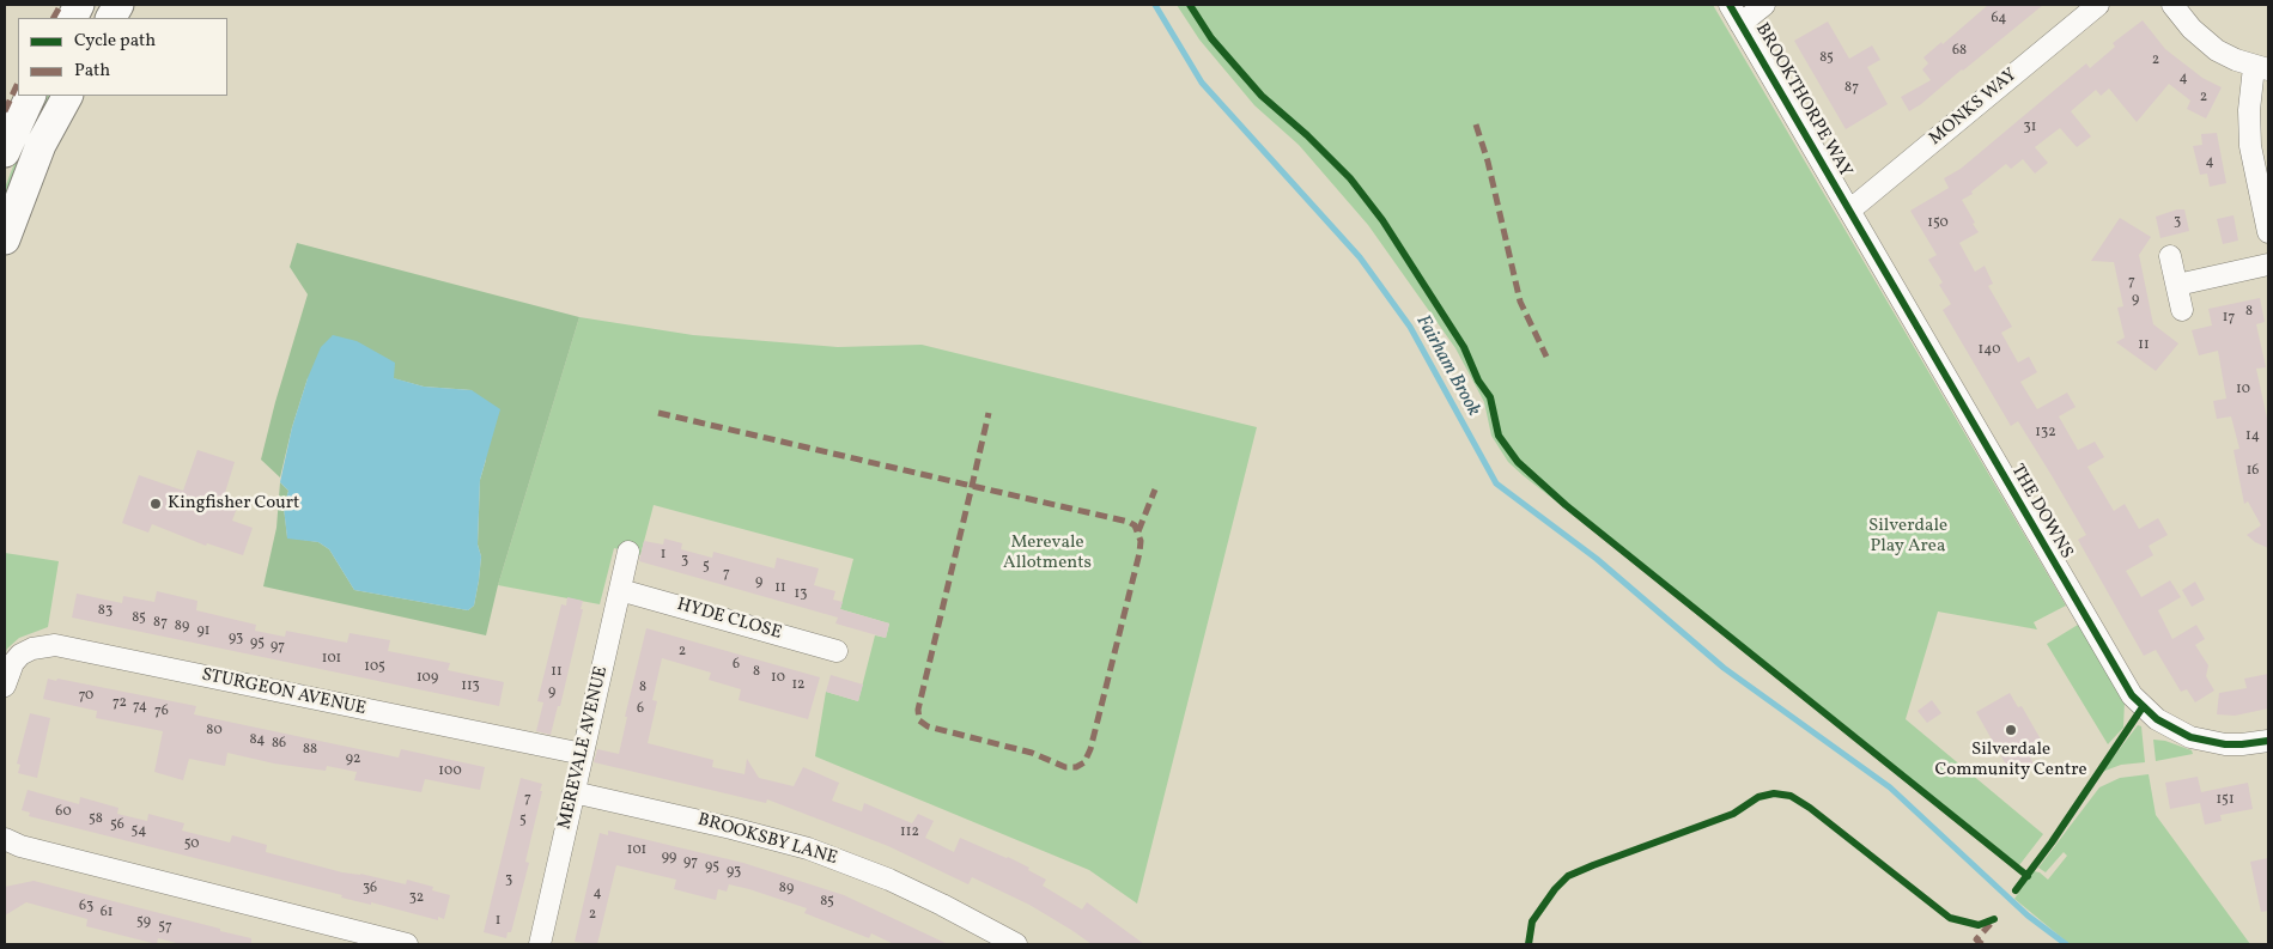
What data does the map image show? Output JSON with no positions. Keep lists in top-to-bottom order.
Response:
{
  "streets": {
    "street": [
      "BROOKTHORPE WAY",
      "MONKS WAY",
      "THE DOWNS",
      "HYDE CLOSE",
      "STURGEON AVENUE",
      "MEREVALE AVENUE",
      "BROOKSBY LANE"
    ]
  },
  "crossings": [
    ["BROOKTHORPE WAY", "MONKS WAY"],
    ["BROOKTHORPE WAY", "THE DOWNS"],
    ["MONKS WAY", "THE DOWNS"],
    ["HYDE CLOSE", "MEREVALE AVENUE"],
    ["STURGEON AVENUE", "MEREVALE AVENUE"],
    ["MEREVALE AVENUE", "BROOKSBY LANE"]
  ],
  "water": ["Fairham Brook"],
  "parks": ["Silverdale Play Area", "Merevale Allotments"],
  "places": ["Kingfisher Court", "Silverdale Community Centre"],
  "house_numbers": [
    "64",
    "68",
    "85",
    "2",
    "4",
    "87",
    "2",
    "31",
    "4",
    "3",
    "150",
    "7",
    "9",
    "8",
    "17",
    "11",
    "140",
    "10",
    "132",
    "14",
    "16",
    "1",
    "3",
    "5",
    "7",
    "9",
    "11",
    "13",
    "83",
    "85",
    "87",
    "89",
    "91",
    "93",
    "95",
    "97",
    "2",
    "101",
    "6",
    "105",
    "11",
    "8",
    "109",
    "10",
    "12",
    "113",
    "8",
    "9",
    "70",
    "72",
    "74",
    "6",
    "76",
    "80",
    "84",
    "86",
    "88",
    "92",
    "100",
    "7",
    "151",
    "60",
    "58",
    "5",
    "56",
    "54",
    "112",
    "50",
    "101",
    "99",
    "97",
    "95",
    "93",
    "3",
    "36",
    "89",
    "4",
    "32",
    "85",
    "63",
    "61",
    "2",
    "1",
    "59",
    "57"
  ],
  "legend": ["Cycle path", "Path"]
}
